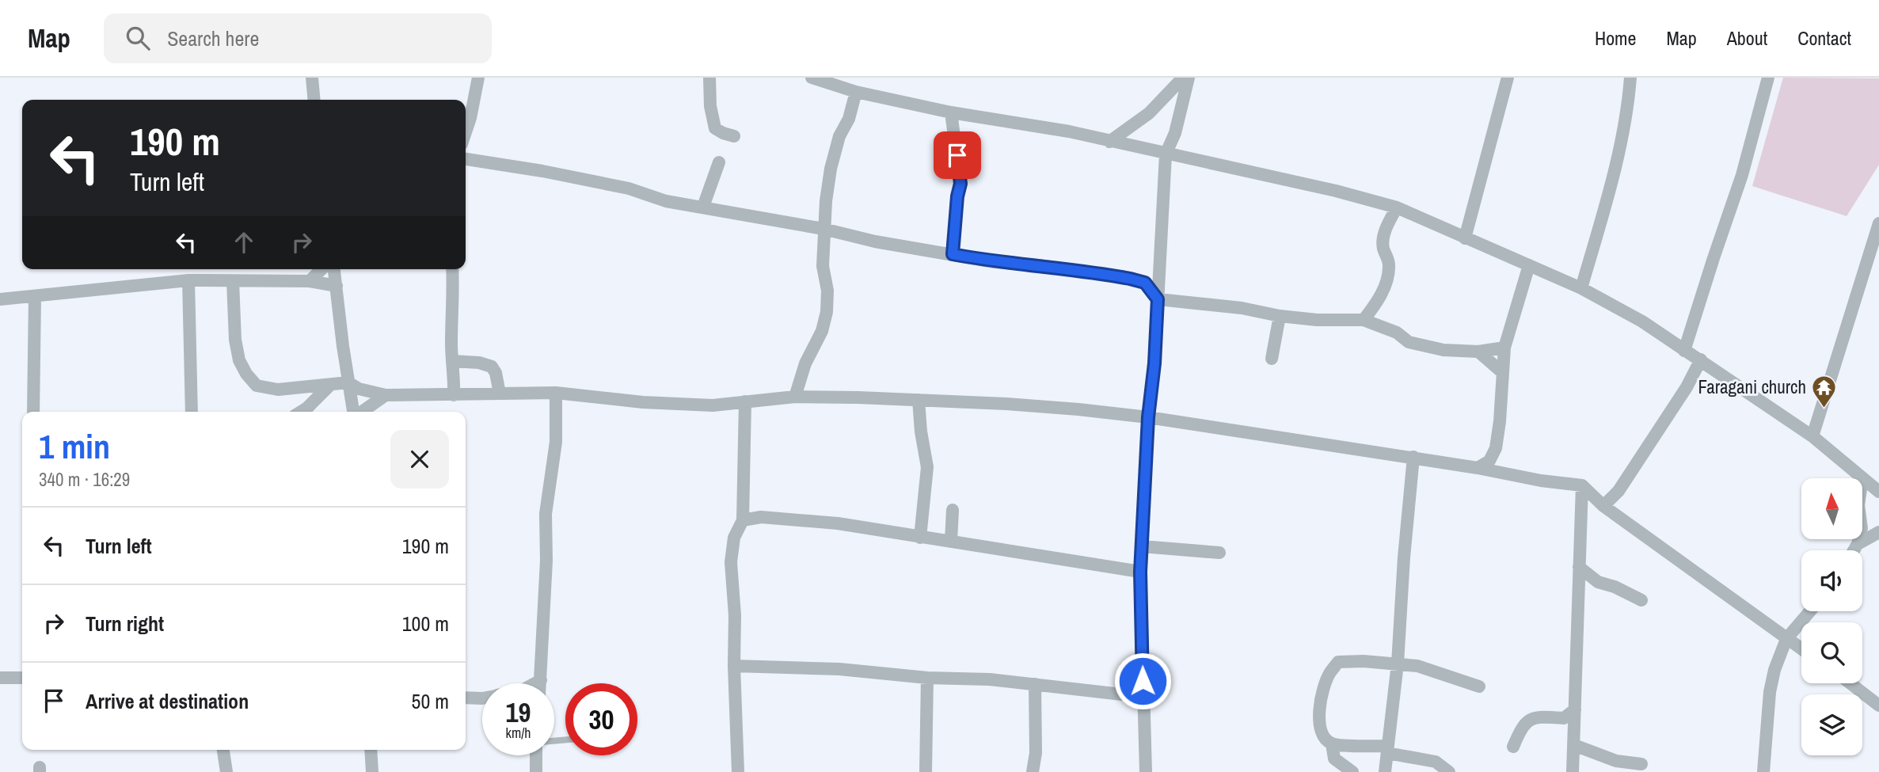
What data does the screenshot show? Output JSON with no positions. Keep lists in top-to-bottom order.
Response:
{
  "places": {
    "temple": ["Faragani church"]
  },
  "north": "top",
  "page": {
    "header": "Map",
    "search": "Search here",
    "nav": [
      "Home",
      "Map",
      "About",
      "Contact"
    ],
    "turn": ["190 m", "Turn left"],
    "heading": ["1 min", "340 m · 16:29"],
    "list": [
      {
        "name": "Turn left",
        "value": "190 m"
      },
      {
        "name": "Turn right",
        "value": "100 m"
      },
      {
        "name": "Arrive at destination",
        "value": "50 m"
      }
    ],
    "speed": "19 km/h",
    "limit": "30"
  }
}
